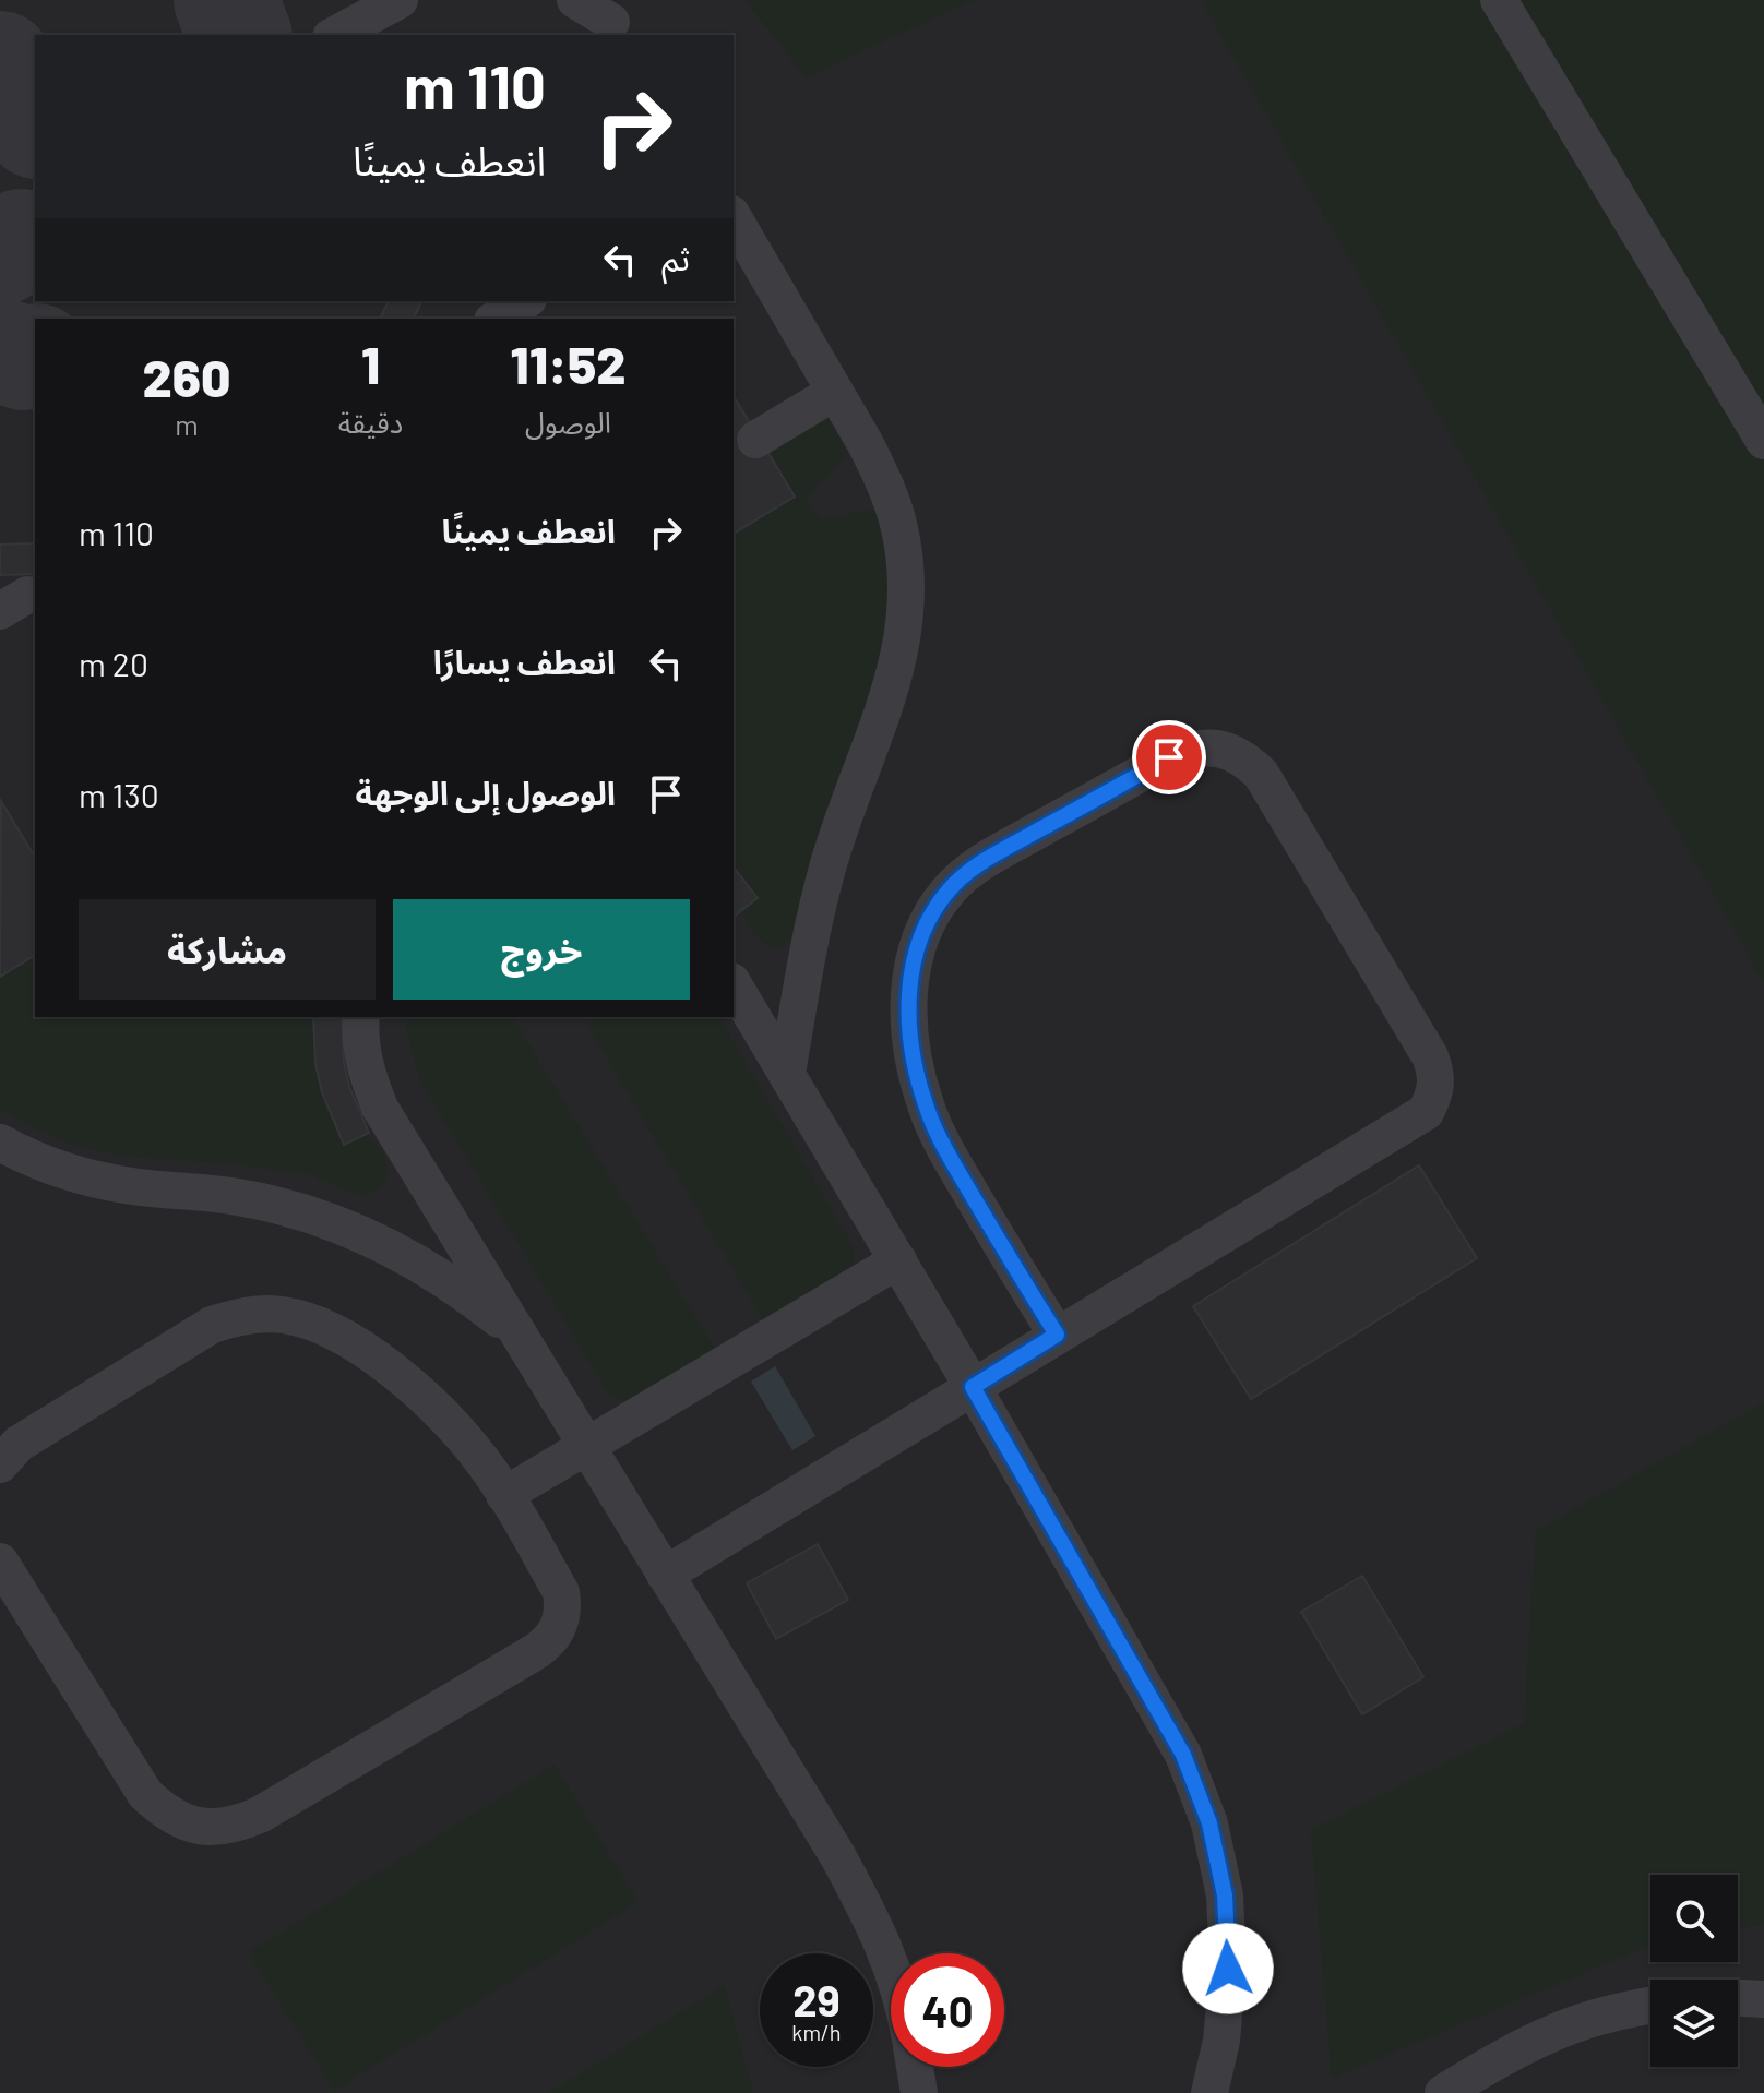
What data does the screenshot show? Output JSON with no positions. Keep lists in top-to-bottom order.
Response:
{
  "page": {
    "turn": ["110 m", "انعطف يمينًا"],
    "then": "ثم",
    "eta": [
      "11:52",
      "الوصول",
      "1",
      "دقيقة",
      "260",
      "m"
    ],
    "list": [
      {
        "name": "انعطف يمينًا",
        "value": "110 m"
      },
      {
        "name": "انعطف يسارًا",
        "value": "20 m"
      },
      {
        "name": "الوصول إلى الوجهة",
        "value": "130 m"
      }
    ],
    "buttons": ["خروج", "مشاركة"],
    "speed": "29 km/h",
    "limit": "40"
  }
}
